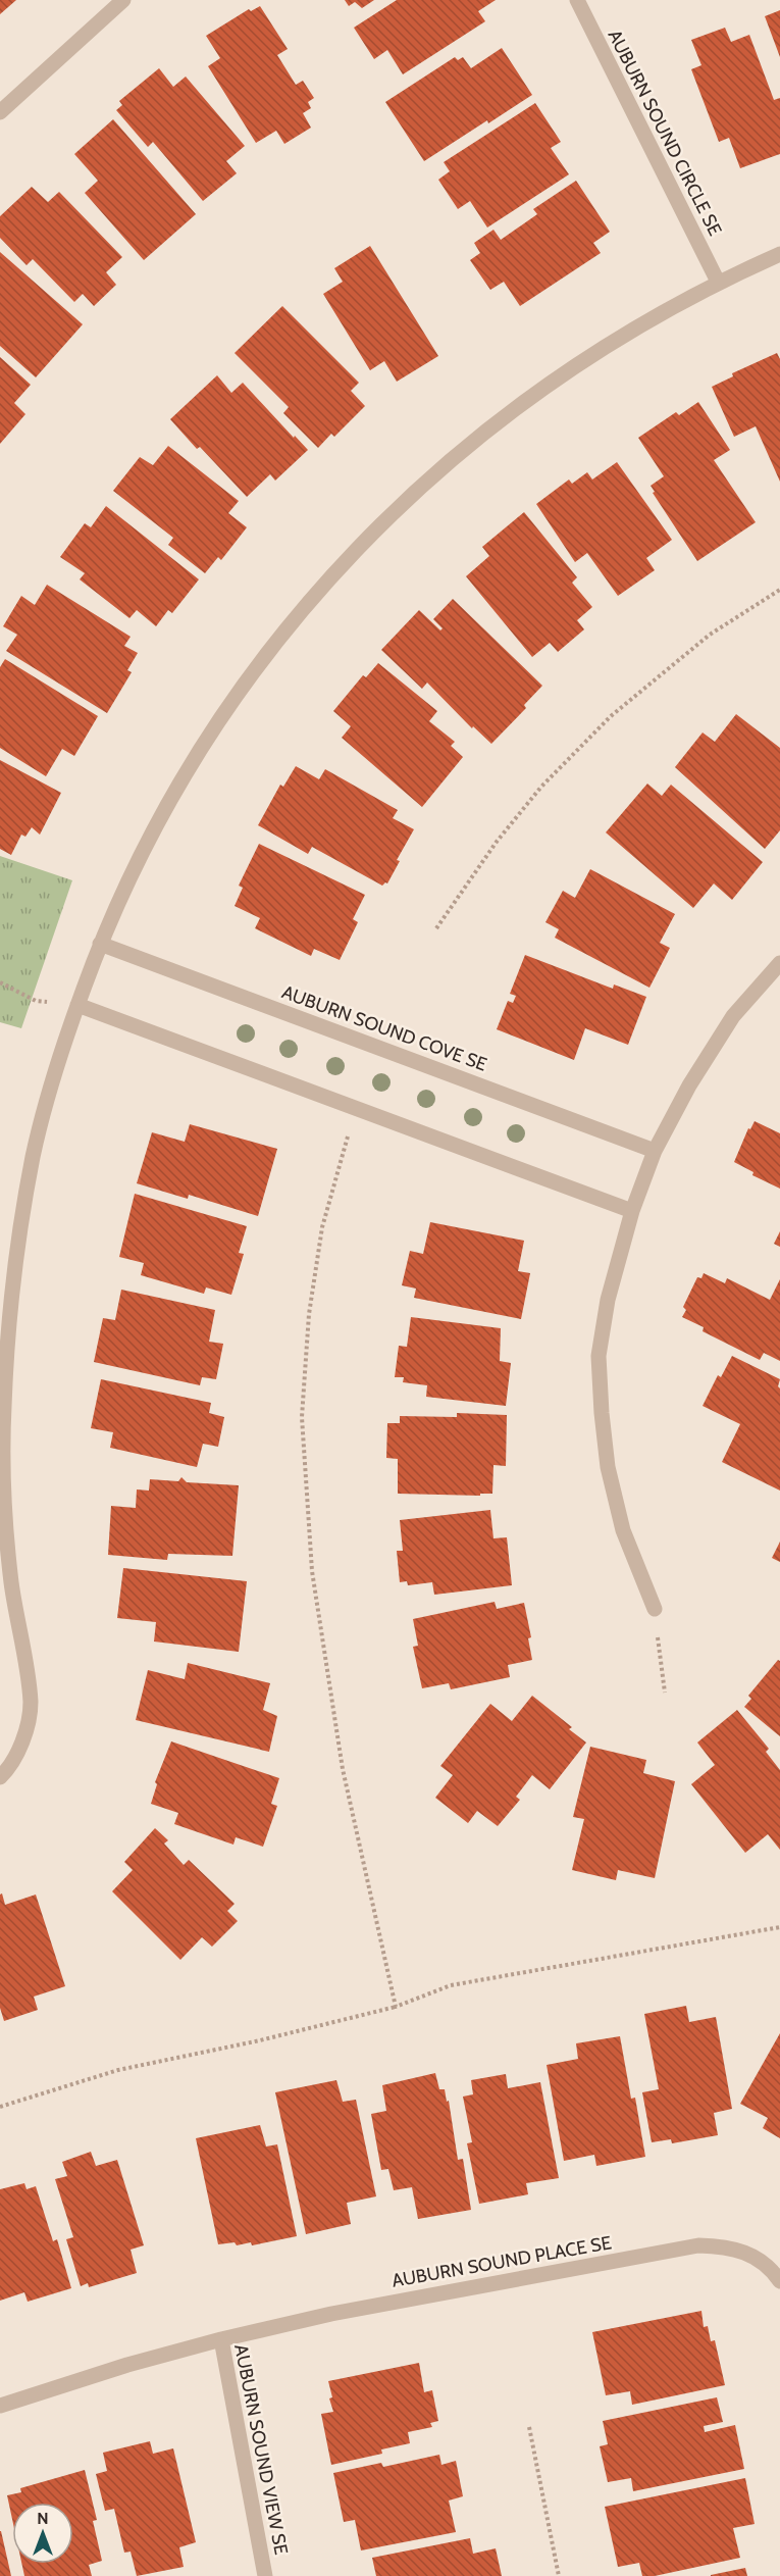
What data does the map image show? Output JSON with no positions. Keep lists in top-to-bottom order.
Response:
{
  "streets": {
    "street": [
      "AUBURN SOUND CIRCLE SE",
      "AUBURN SOUND COVE SE",
      "AUBURN SOUND PLACE SE",
      "AUBURN SOUND VIEW SE"
    ]
  },
  "crossings": [
    ["AUBURN SOUND PLACE SE", "AUBURN SOUND VIEW SE"]
  ],
  "north": "top"
}
